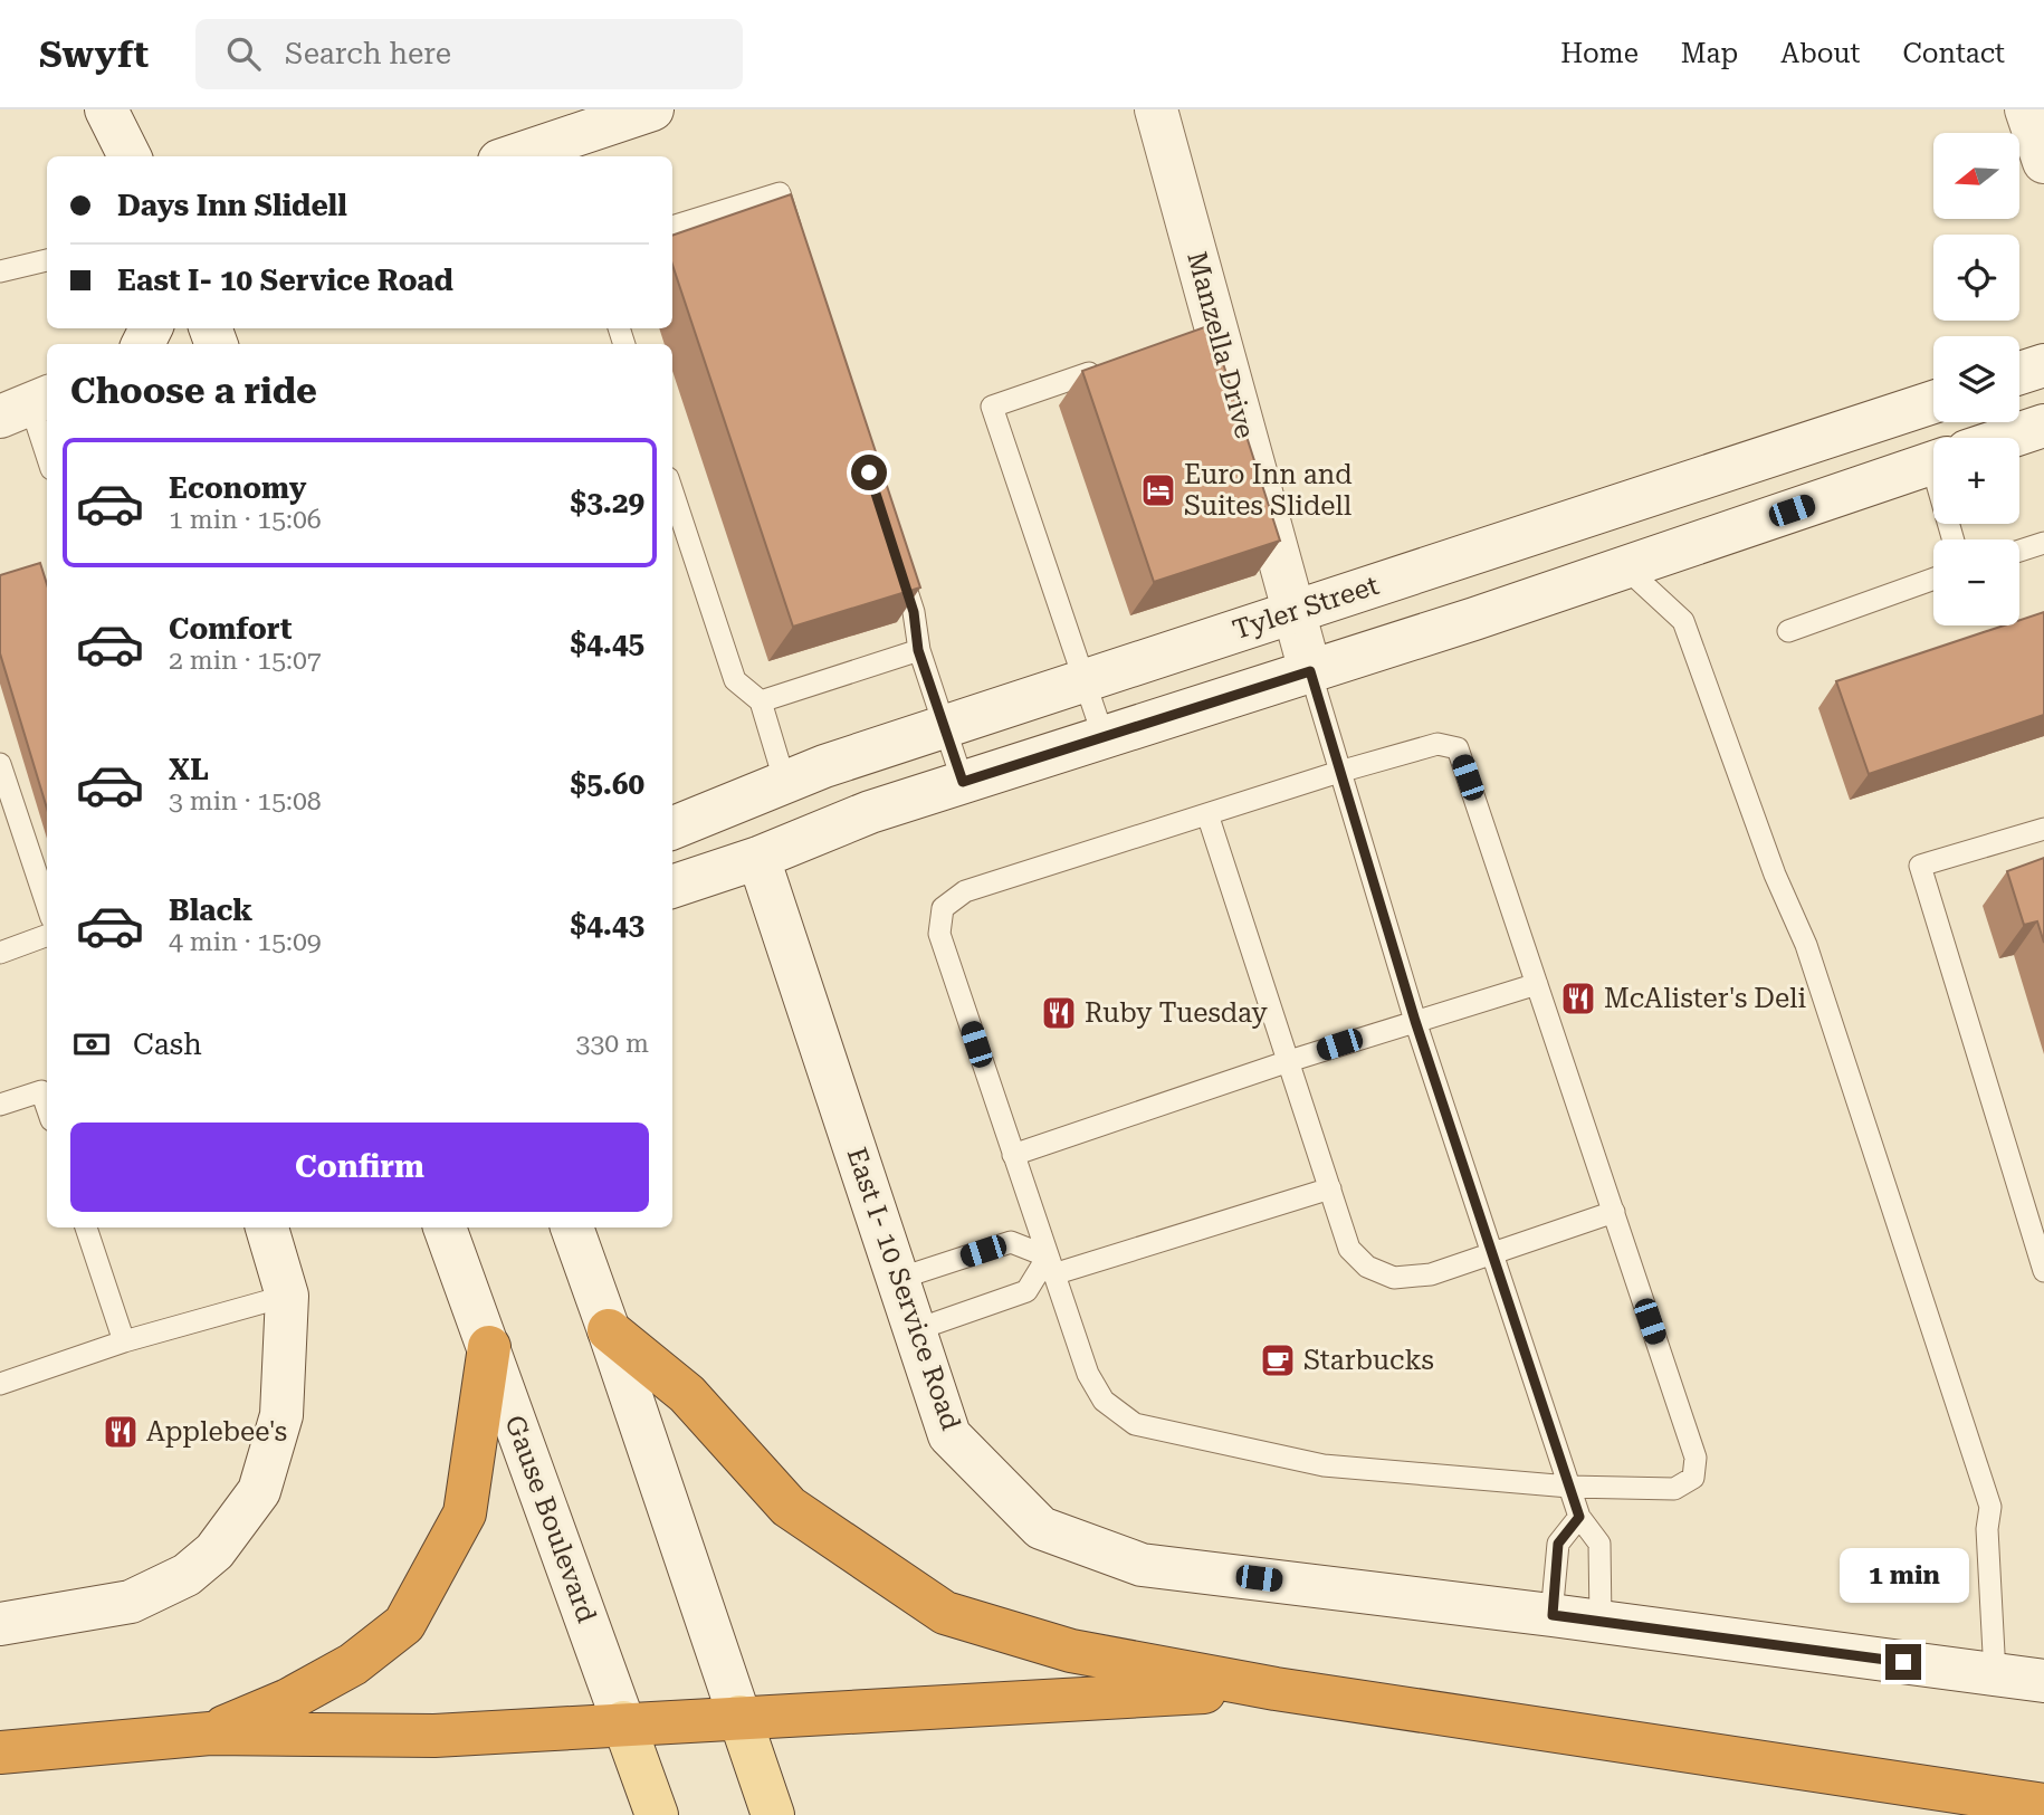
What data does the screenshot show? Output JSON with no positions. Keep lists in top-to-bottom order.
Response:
{
  "streets": {
    "main road": ["Gause Boulevard"],
    "street": ["Manzella Drive", "Tyler Street", "East I- 10 Service Road"]
  },
  "crossings": [
    ["Manzella Drive", "Tyler Street"]
  ],
  "places": {
    "hotel": ["Euro Inn and Suites Slidell"],
    "restaurant": ["McAlister's Deli", "Ruby Tuesday", "Applebee's"],
    "cafe": ["Starbucks"]
  },
  "north": "left",
  "page": {
    "header": "Swyft",
    "search": "Search here",
    "nav": [
      "Home",
      "Map",
      "About",
      "Contact"
    ],
    "map_buttons": ["+", "−"],
    "banner": ["Days Inn Slidell", "East I- 10 Service Road"],
    "heading": "Choose a ride",
    "list": [
      {
        "name": "Economy",
        "note": "1 min · 15:06",
        "value": "$3.29"
      },
      {
        "name": "Comfort",
        "note": "2 min · 15:07",
        "value": "$4.45"
      },
      {
        "name": "XL",
        "note": "3 min · 15:08",
        "value": "$5.60"
      },
      {
        "name": "Black",
        "note": "4 min · 15:09",
        "value": "$4.43"
      }
    ],
    "pay": ["Cash", "330 m"],
    "buttons": "Confirm",
    "bubble": "1 min"
  }
}
